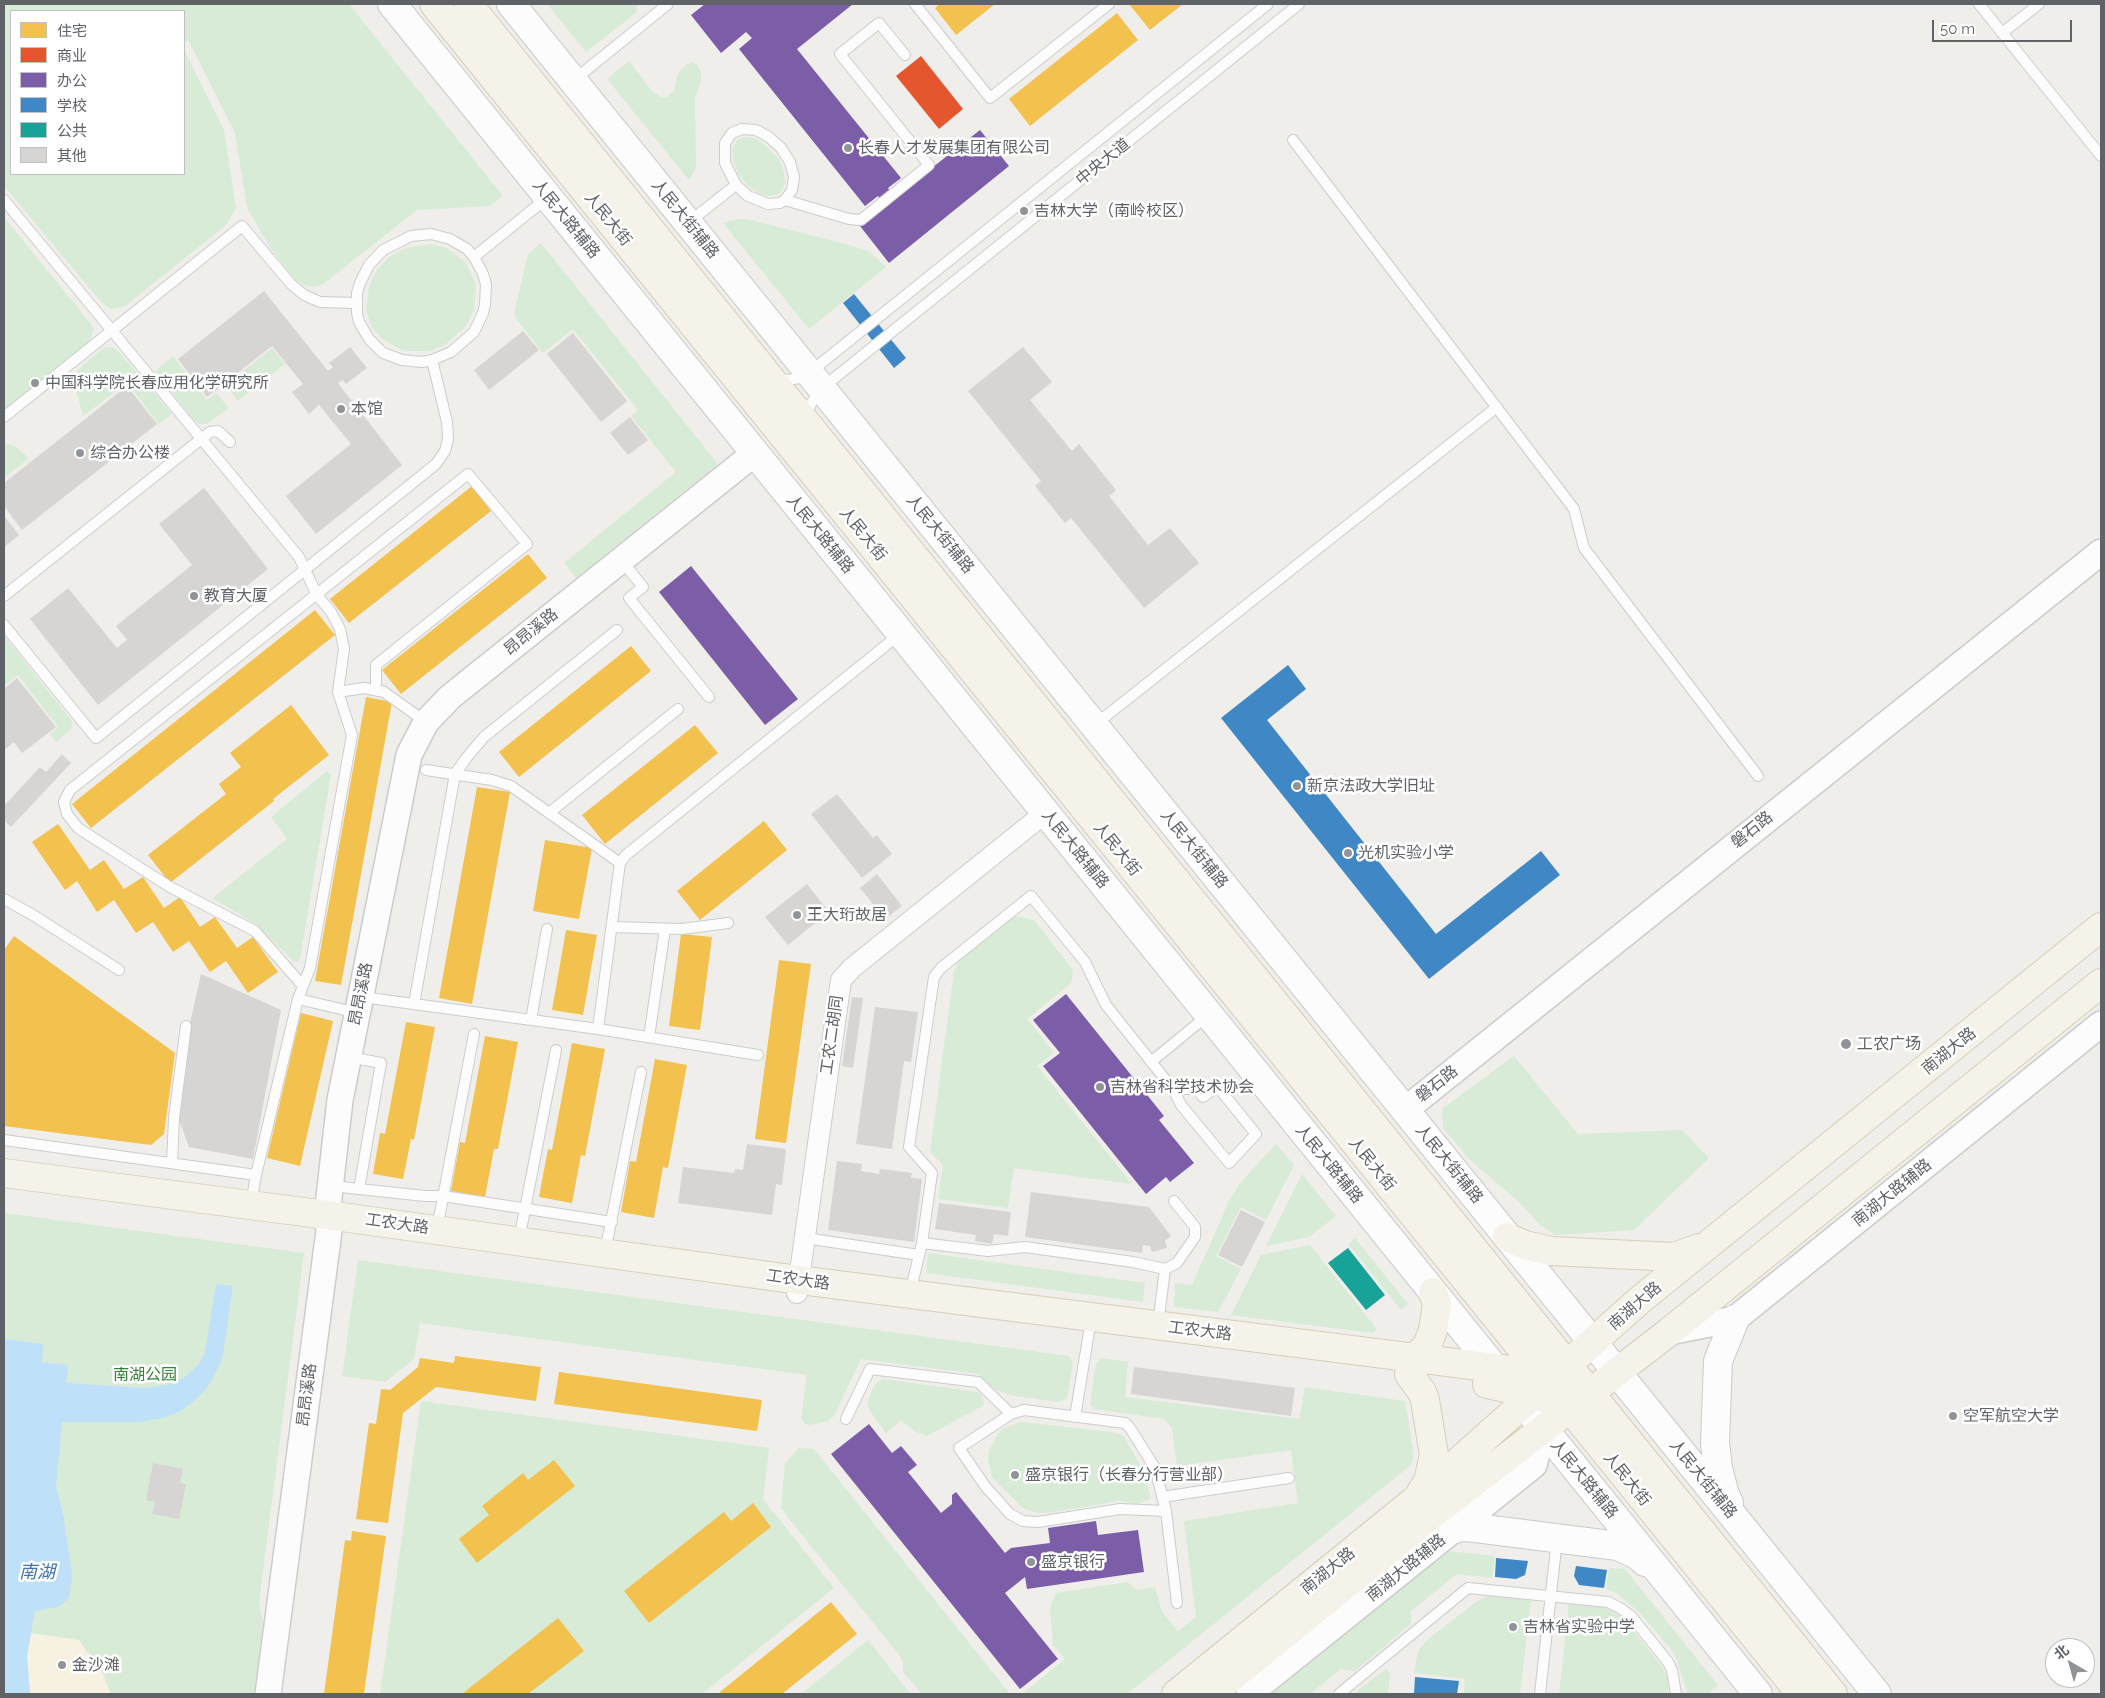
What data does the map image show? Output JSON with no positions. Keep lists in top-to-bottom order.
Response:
{
  "streets": {
    "main road": [
      "人民大路辅路",
      "人民大街",
      "人民大街辅路",
      "南湖大路",
      "工农大路"
    ],
    "street": [
      "昂昂溪路",
      "磐石路",
      "工农二胡同",
      "南湖大路辅路"
    ],
    "lane": ["中央大道"]
  },
  "crossings": [
    ["中央大道", "人民大街"],
    ["中央大道", "人民大街辅路"],
    ["人民大路辅路", "人民大街"],
    ["人民大路辅路", "昂昂溪路"],
    ["人民大路辅路", "工农二胡同"],
    ["人民大路辅路", "南湖大路"],
    ["人民大路辅路", "南湖大路辅路"],
    ["人民大路辅路", "工农大路"],
    ["人民大街", "南湖大路"],
    ["人民大街", "工农大路"],
    ["人民大街辅路", "磐石路"],
    ["人民大街辅路", "南湖大路"],
    ["昂昂溪路", "工农大路"],
    ["工农二胡同", "工农大路"],
    ["南湖大路", "南湖大路辅路"],
    ["南湖大路", "工农大路"]
  ],
  "water": ["南湖"],
  "parks": ["南湖公园"],
  "places": [
    "长春人才发展集团有限公司",
    "吉林大学（南岭校区）",
    "中国科学院长春应用化学研究所",
    "本馆",
    "综合办公楼",
    "教育大厦",
    "新京法政大学旧址",
    "光机实验小学",
    "王大珩故居",
    "工农广场",
    "吉林省科学技术协会",
    "空军航空大学",
    "盛京银行（长春分行营业部）",
    "盛京银行",
    "吉林省实验中学",
    "金沙滩"
  ],
  "legend": [
    "住宅",
    "商业",
    "办公",
    "学校",
    "公共",
    "其他"
  ],
  "scale_bar": "50 m",
  "north": "top left"
}
